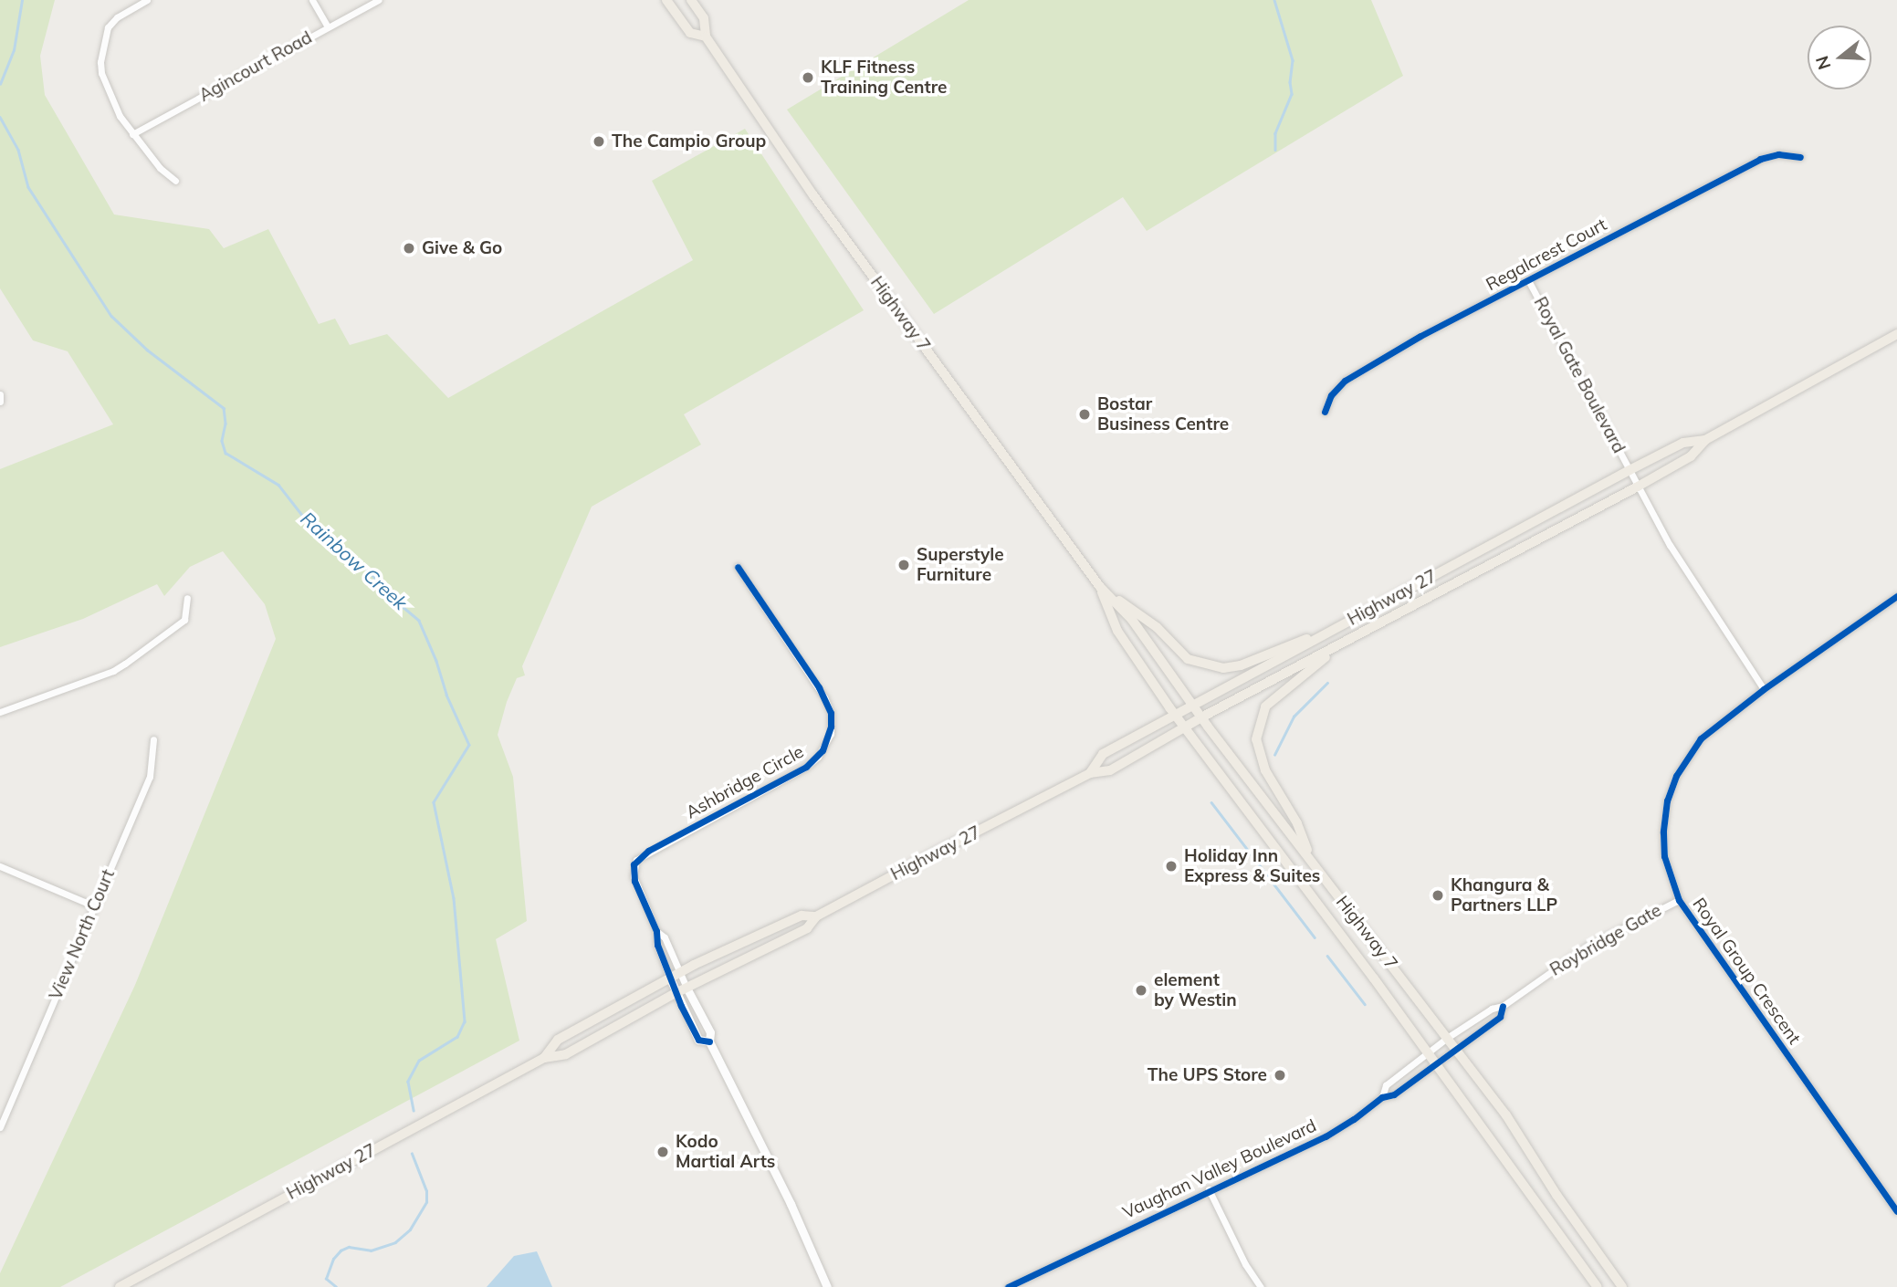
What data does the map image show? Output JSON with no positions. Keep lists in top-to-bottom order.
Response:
{
  "streets": {
    "main road": ["Highway 7", "Highway 27"],
    "street": [
      "Agincourt Road",
      "Regalcrest Court",
      "Royal Gate Boulevard",
      "Ashbridge Circle",
      "View North Court",
      "Roybridge Gate",
      "Royal Group Crescent",
      "Vaughan Valley Boulevard"
    ]
  },
  "crossings": [
    ["Regalcrest Court", "Royal Gate Boulevard"],
    ["Highway 7", "Highway 27"],
    ["Highway 7", "Roybridge Gate"],
    ["Highway 7", "Vaughan Valley Boulevard"],
    ["Royal Gate Boulevard", "Highway 27"],
    ["Royal Gate Boulevard", "Royal Group Crescent"],
    ["Highway 27", "Ashbridge Circle"],
    ["Roybridge Gate", "Royal Group Crescent"],
    ["Roybridge Gate", "Vaughan Valley Boulevard"]
  ],
  "water": ["Rainbow Creek"],
  "places": [
    "KLF Fitness Training Centre",
    "The Campio Group",
    "Give & Go",
    "Bostar Business Centre",
    "Superstyle Furniture",
    "Holiday Inn Express & Suites",
    "Khangura & Partners LLP",
    "element by Westin",
    "The UPS Store",
    "Kodo Martial Arts"
  ],
  "north": "left"
}
